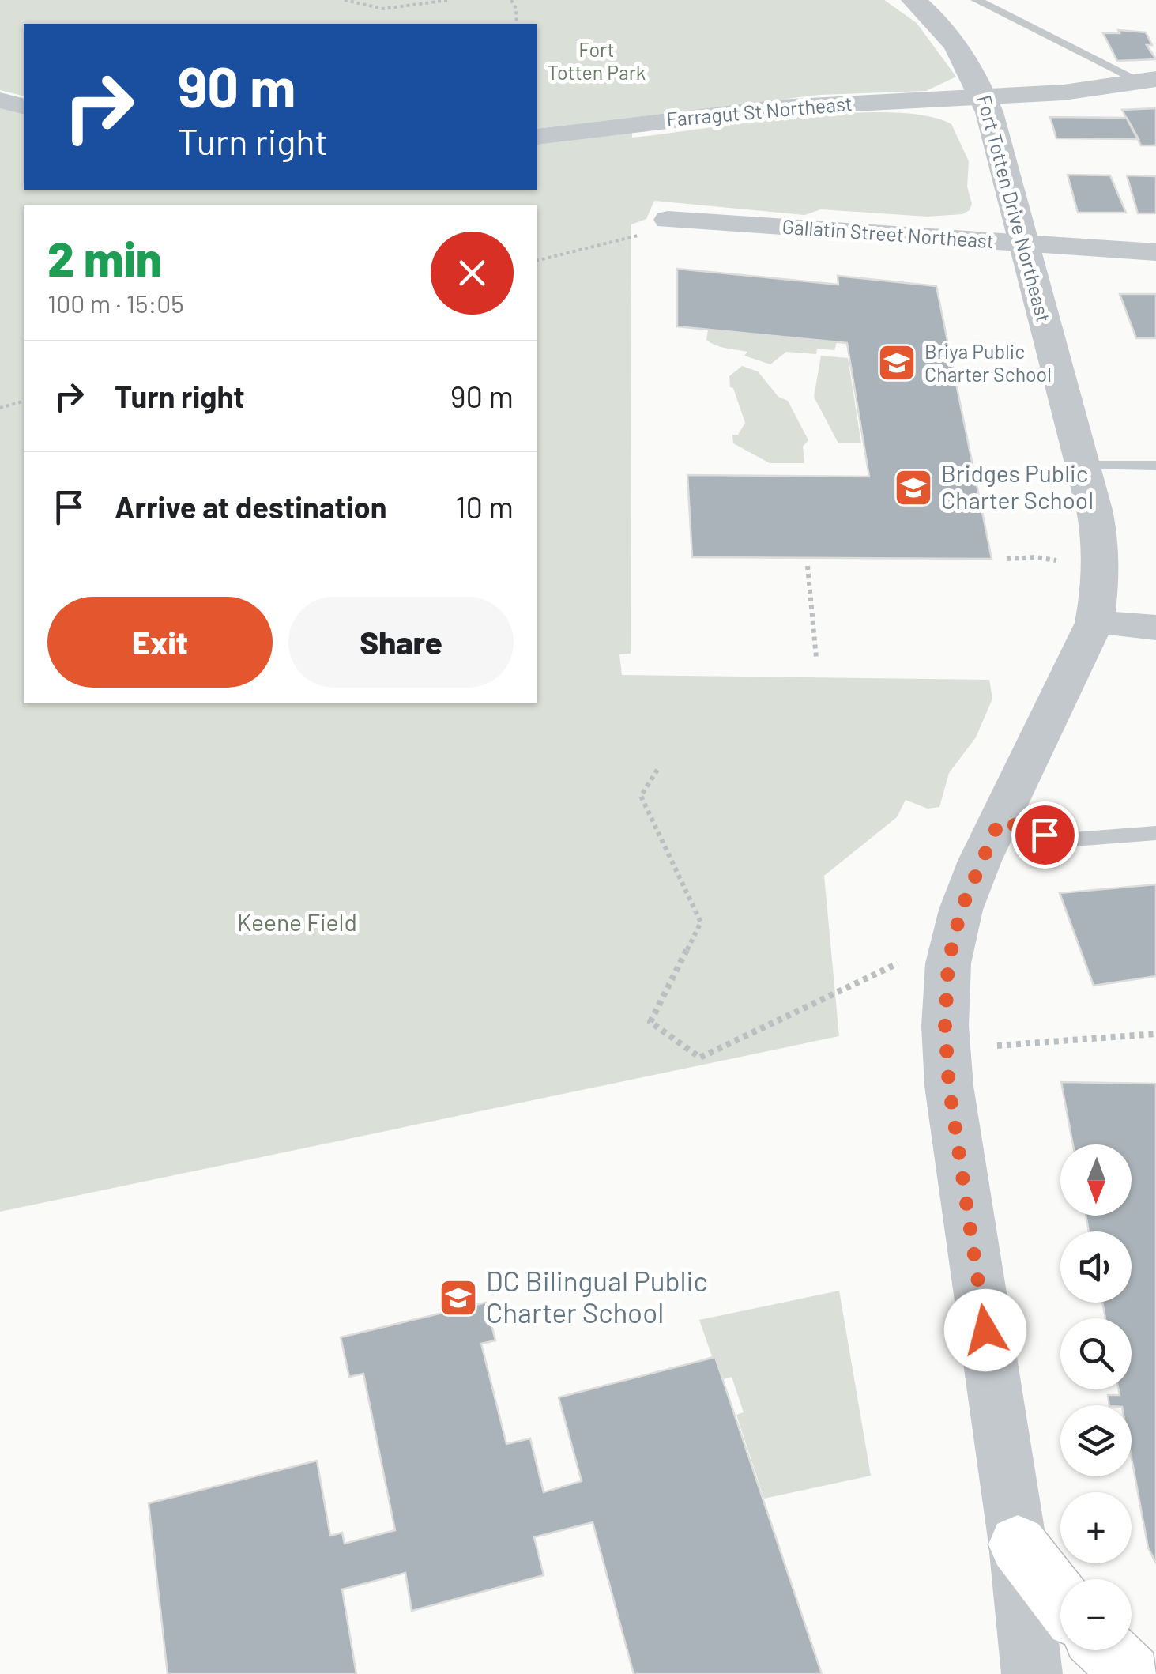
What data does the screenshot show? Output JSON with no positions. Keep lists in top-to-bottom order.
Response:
{
  "streets": {
    "street": ["Farragut St Northeast", "Fort Totten Drive Northeast", "Gallatin Street Northeast"]
  },
  "crossings": [
    ["Farragut St Northeast", "Fort Totten Drive Northeast"],
    ["Fort Totten Drive Northeast", "Gallatin Street Northeast"]
  ],
  "parks": ["Fort Totten Park", "Keene Field"],
  "places": {
    "school or university": ["Briya Public Charter School", "Bridges Public Charter School", "DC Bilingual Public Charter School"]
  },
  "north": "bottom",
  "page": {
    "turn": ["90 m", "Turn right"],
    "heading": ["2 min", "100 m · 15:05"],
    "list": [
      {
        "name": "Turn right",
        "value": "90 m"
      },
      {
        "name": "Arrive at destination",
        "value": "10 m"
      }
    ],
    "buttons": ["Exit", "Share"],
    "map_buttons": ["+", "−"]
  }
}
